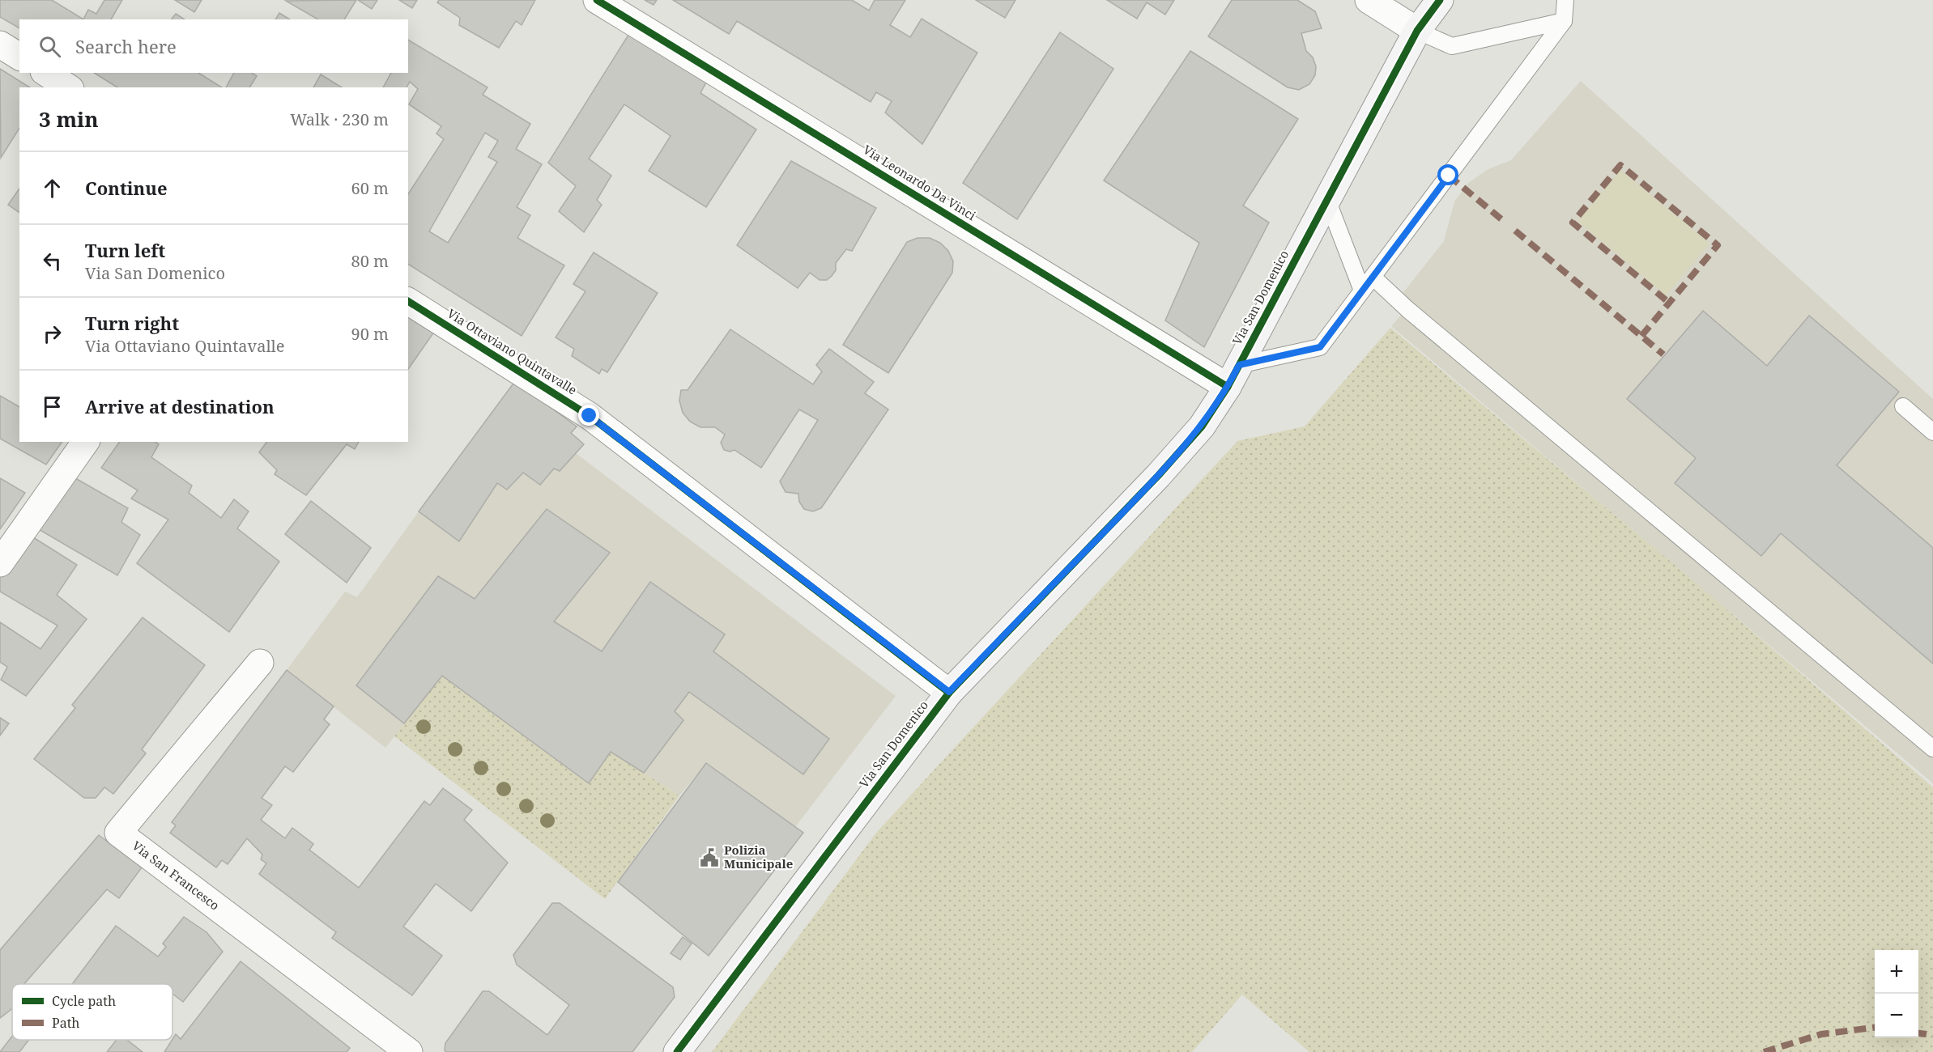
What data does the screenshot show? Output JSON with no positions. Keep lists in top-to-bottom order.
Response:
{
  "streets": {
    "street": [
      "Via Leonardo Da Vinci",
      "Via San Domenico",
      "Via Ottaviano Quintavalle",
      "Via San Francesco"
    ]
  },
  "crossings": [
    ["Via Leonardo Da Vinci", "Via San Domenico"],
    ["Via San Domenico", "Via Ottaviano Quintavalle"]
  ],
  "places": {
    "public building": ["Polizia Municipale"]
  },
  "legend": ["Cycle path", "Path"],
  "page": {
    "search": "Search here",
    "heading": ["3 min", "Walk · 230 m"],
    "list": [
      ["Continue", "60 m"],
      ["Turn left", "Via San Domenico", "80 m"],
      ["Turn right", "Via Ottaviano Quintavalle", "90 m"],
      "Arrive at destination"
    ],
    "map_buttons": ["+", "−"]
  }
}
